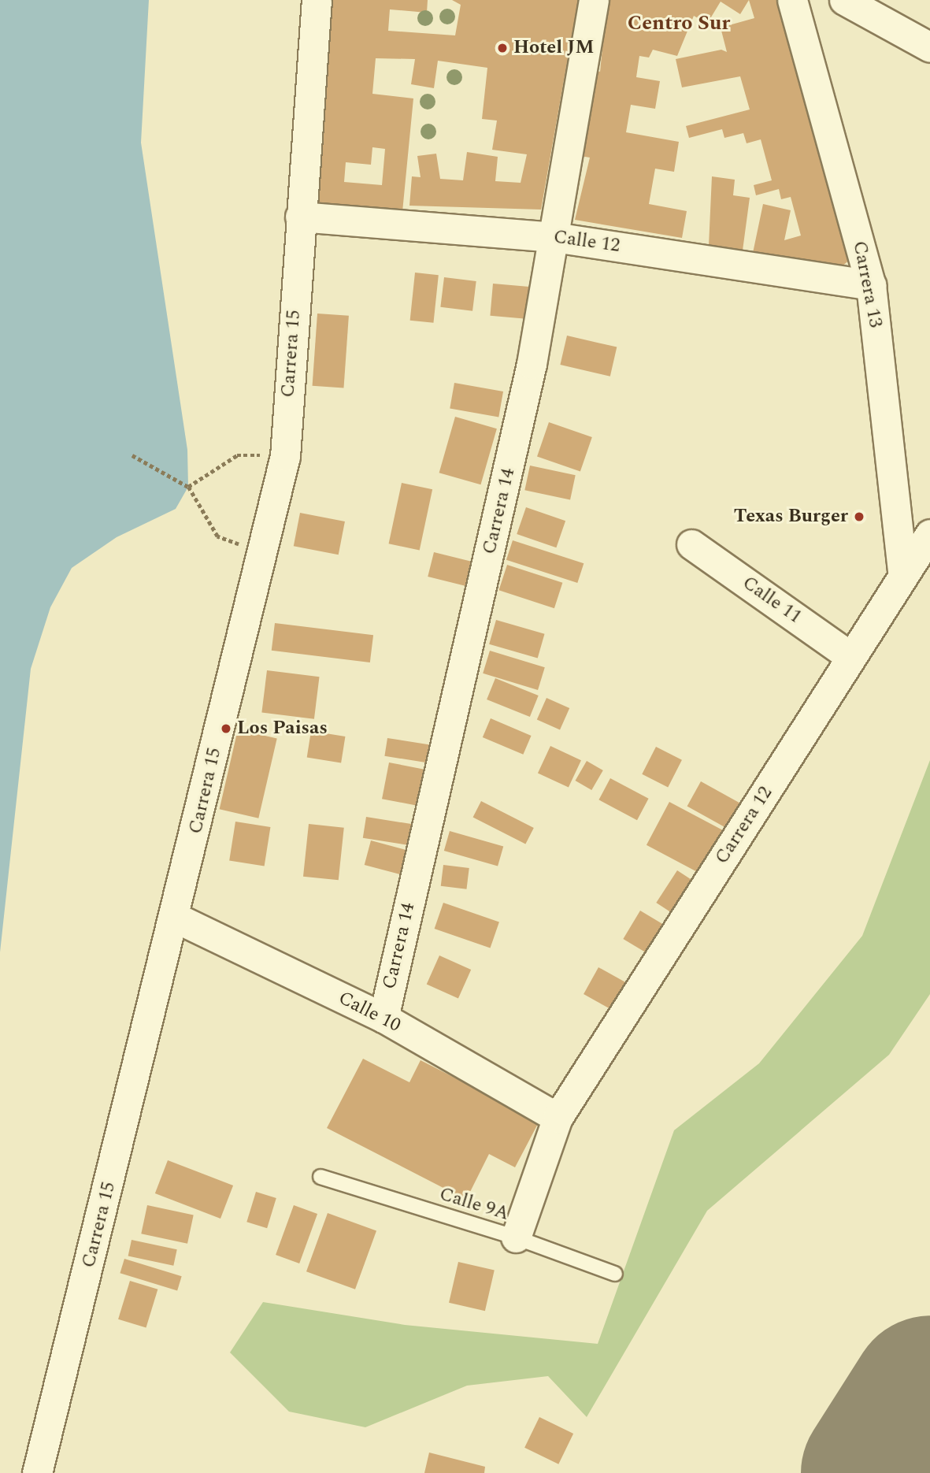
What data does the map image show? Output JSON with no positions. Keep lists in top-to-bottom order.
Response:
{
  "streets": {
    "street": [
      "Calle 12",
      "Carrera 13",
      "Carrera 15",
      "Carrera 14",
      "Calle 11",
      "Carrera 12",
      "Calle 10"
    ],
    "lane": ["Calle 9A"]
  },
  "crossings": [
    ["Calle 12", "Carrera 13"],
    ["Calle 12", "Carrera 15"],
    ["Calle 12", "Carrera 14"],
    ["Carrera 13", "Carrera 12"],
    ["Carrera 15", "Calle 10"],
    ["Carrera 14", "Calle 10"],
    ["Calle 11", "Carrera 12"],
    ["Carrera 12", "Calle 10"],
    ["Carrera 12", "Calle 9A"]
  ],
  "districts": ["Centro Sur"],
  "places": ["Hotel JM", "Texas Burger", "Los Paisas"]
}
